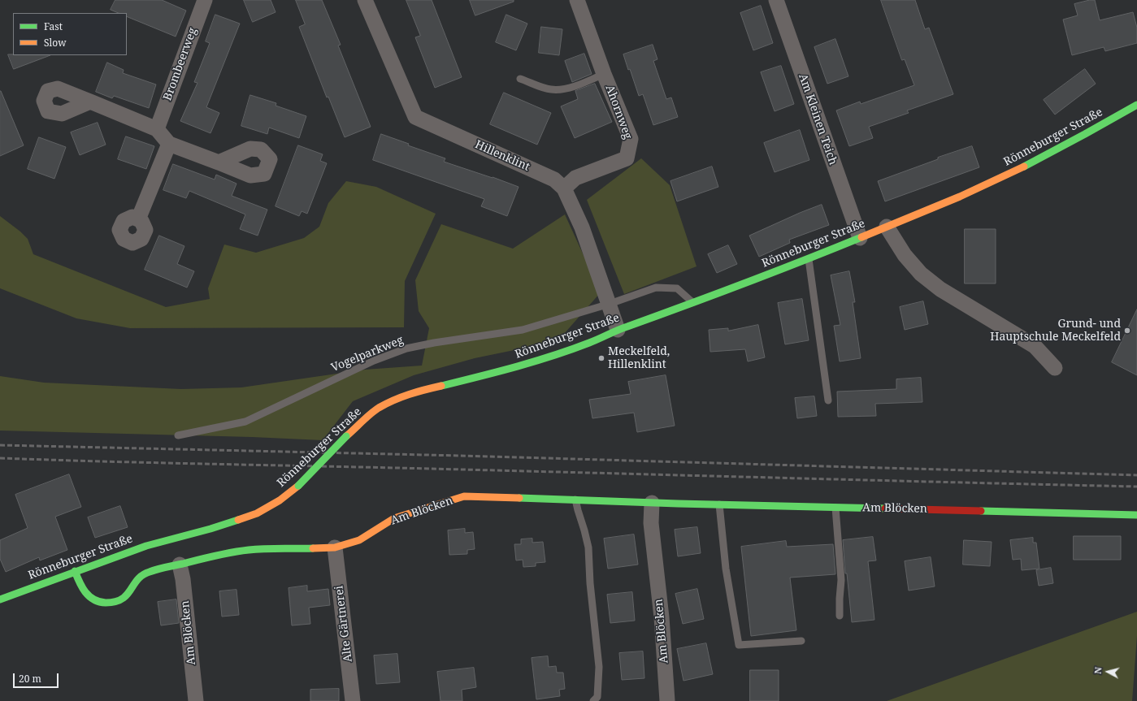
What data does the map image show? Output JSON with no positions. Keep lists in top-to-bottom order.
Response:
{
  "streets": {
    "street": [
      "Brombeerweg",
      "Ahornweg",
      "Am Kleinen Teich",
      "Rönneburger Straße",
      "Hillenklint",
      "Am Blöcken",
      "Alte Gärtnerei"
    ],
    "lane": ["Vogelparkweg"]
  },
  "crossings": [
    ["Ahornweg", "Hillenklint"],
    ["Am Kleinen Teich", "Rönneburger Straße"],
    ["Rönneburger Straße", "Hillenklint"],
    ["Rönneburger Straße", "Vogelparkweg"],
    ["Rönneburger Straße", "Am Blöcken"],
    ["Hillenklint", "Vogelparkweg"],
    ["Am Blöcken", "Alte Gärtnerei"]
  ],
  "places": ["Grund- und Hauptschule Meckelfeld", "Meckelfeld, Hillenklint"],
  "legend": ["Fast", "Slow"],
  "scale_bar": "20 m",
  "north": "left"
}
